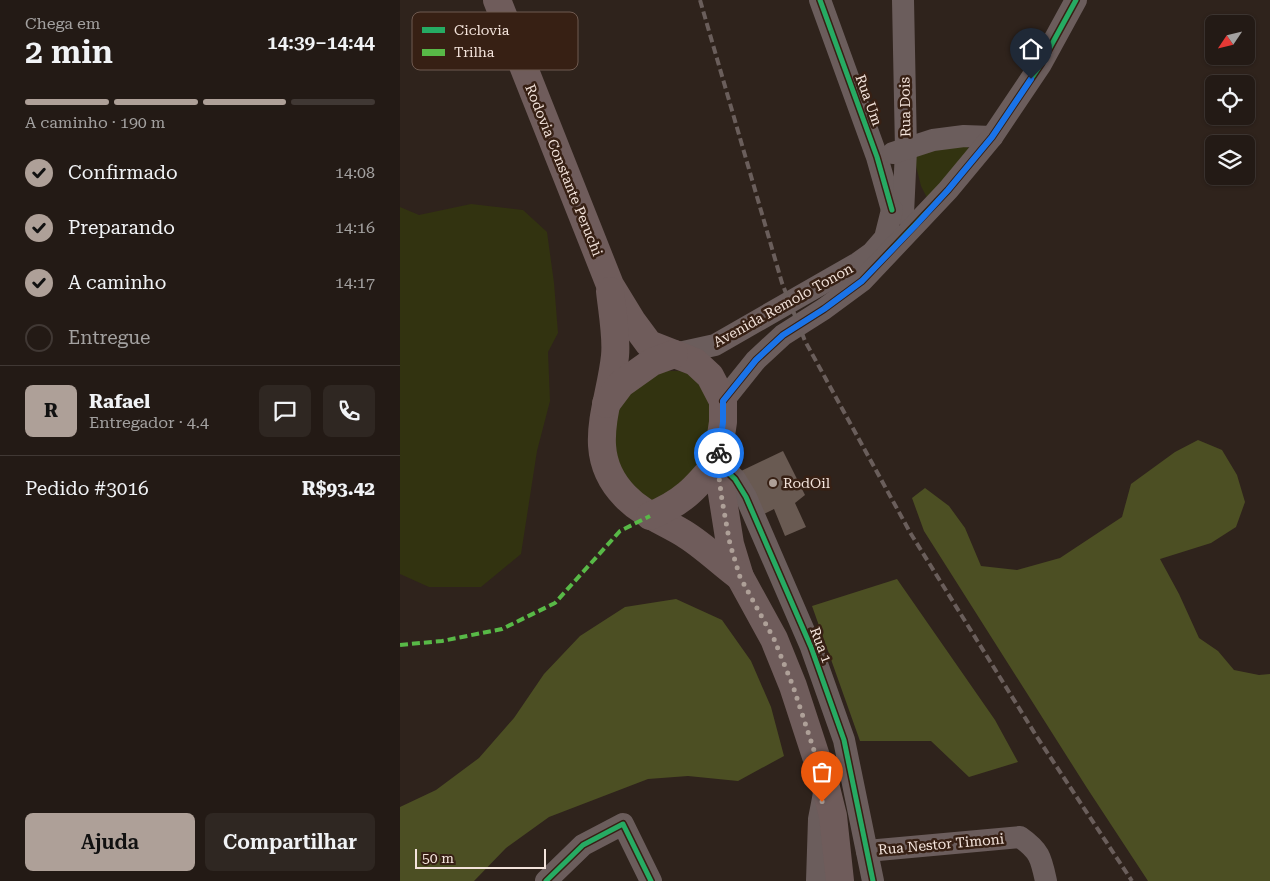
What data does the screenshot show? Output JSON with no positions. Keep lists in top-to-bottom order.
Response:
{
  "streets": {
    "main road": ["Rodovia Constante Peruchi"],
    "street": [
      "Rua Um",
      "Rua Dois",
      "Avenida Remolo Tonon",
      "Rua 1",
      "Rua Nestor Timoni"
    ]
  },
  "crossings": [
    ["Rua Um", "Rua Dois"],
    ["Rua Um", "Avenida Remolo Tonon"],
    ["Rua Dois", "Avenida Remolo Tonon"],
    ["Rodovia Constante Peruchi", "Avenida Remolo Tonon"],
    ["Rodovia Constante Peruchi", "Rua 1"],
    ["Avenida Remolo Tonon", "Rua 1"],
    ["Rua 1", "Rua Nestor Timoni"]
  ],
  "places": ["RodOil"],
  "legend": ["Ciclovia", "Trilha"],
  "scale_bar": "50 m",
  "north": "bottom left",
  "page": {
    "heading": ["2 min", "Chega em", "14:39–14:44"],
    "panel": [
      "Rafael",
      "Entregador · 4.4",
      "Pedido #3016",
      "R$93.42"
    ],
    "bar": "A caminho · 190 m",
    "list": [
      ["Confirmado", "14:08"],
      ["Preparando", "14:16"],
      ["A caminho", "14:17"],
      "Entregue"
    ],
    "round": "R",
    "buttons": ["Ajuda", "Compartilhar"],
    "scale": "50 m"
  }
}
